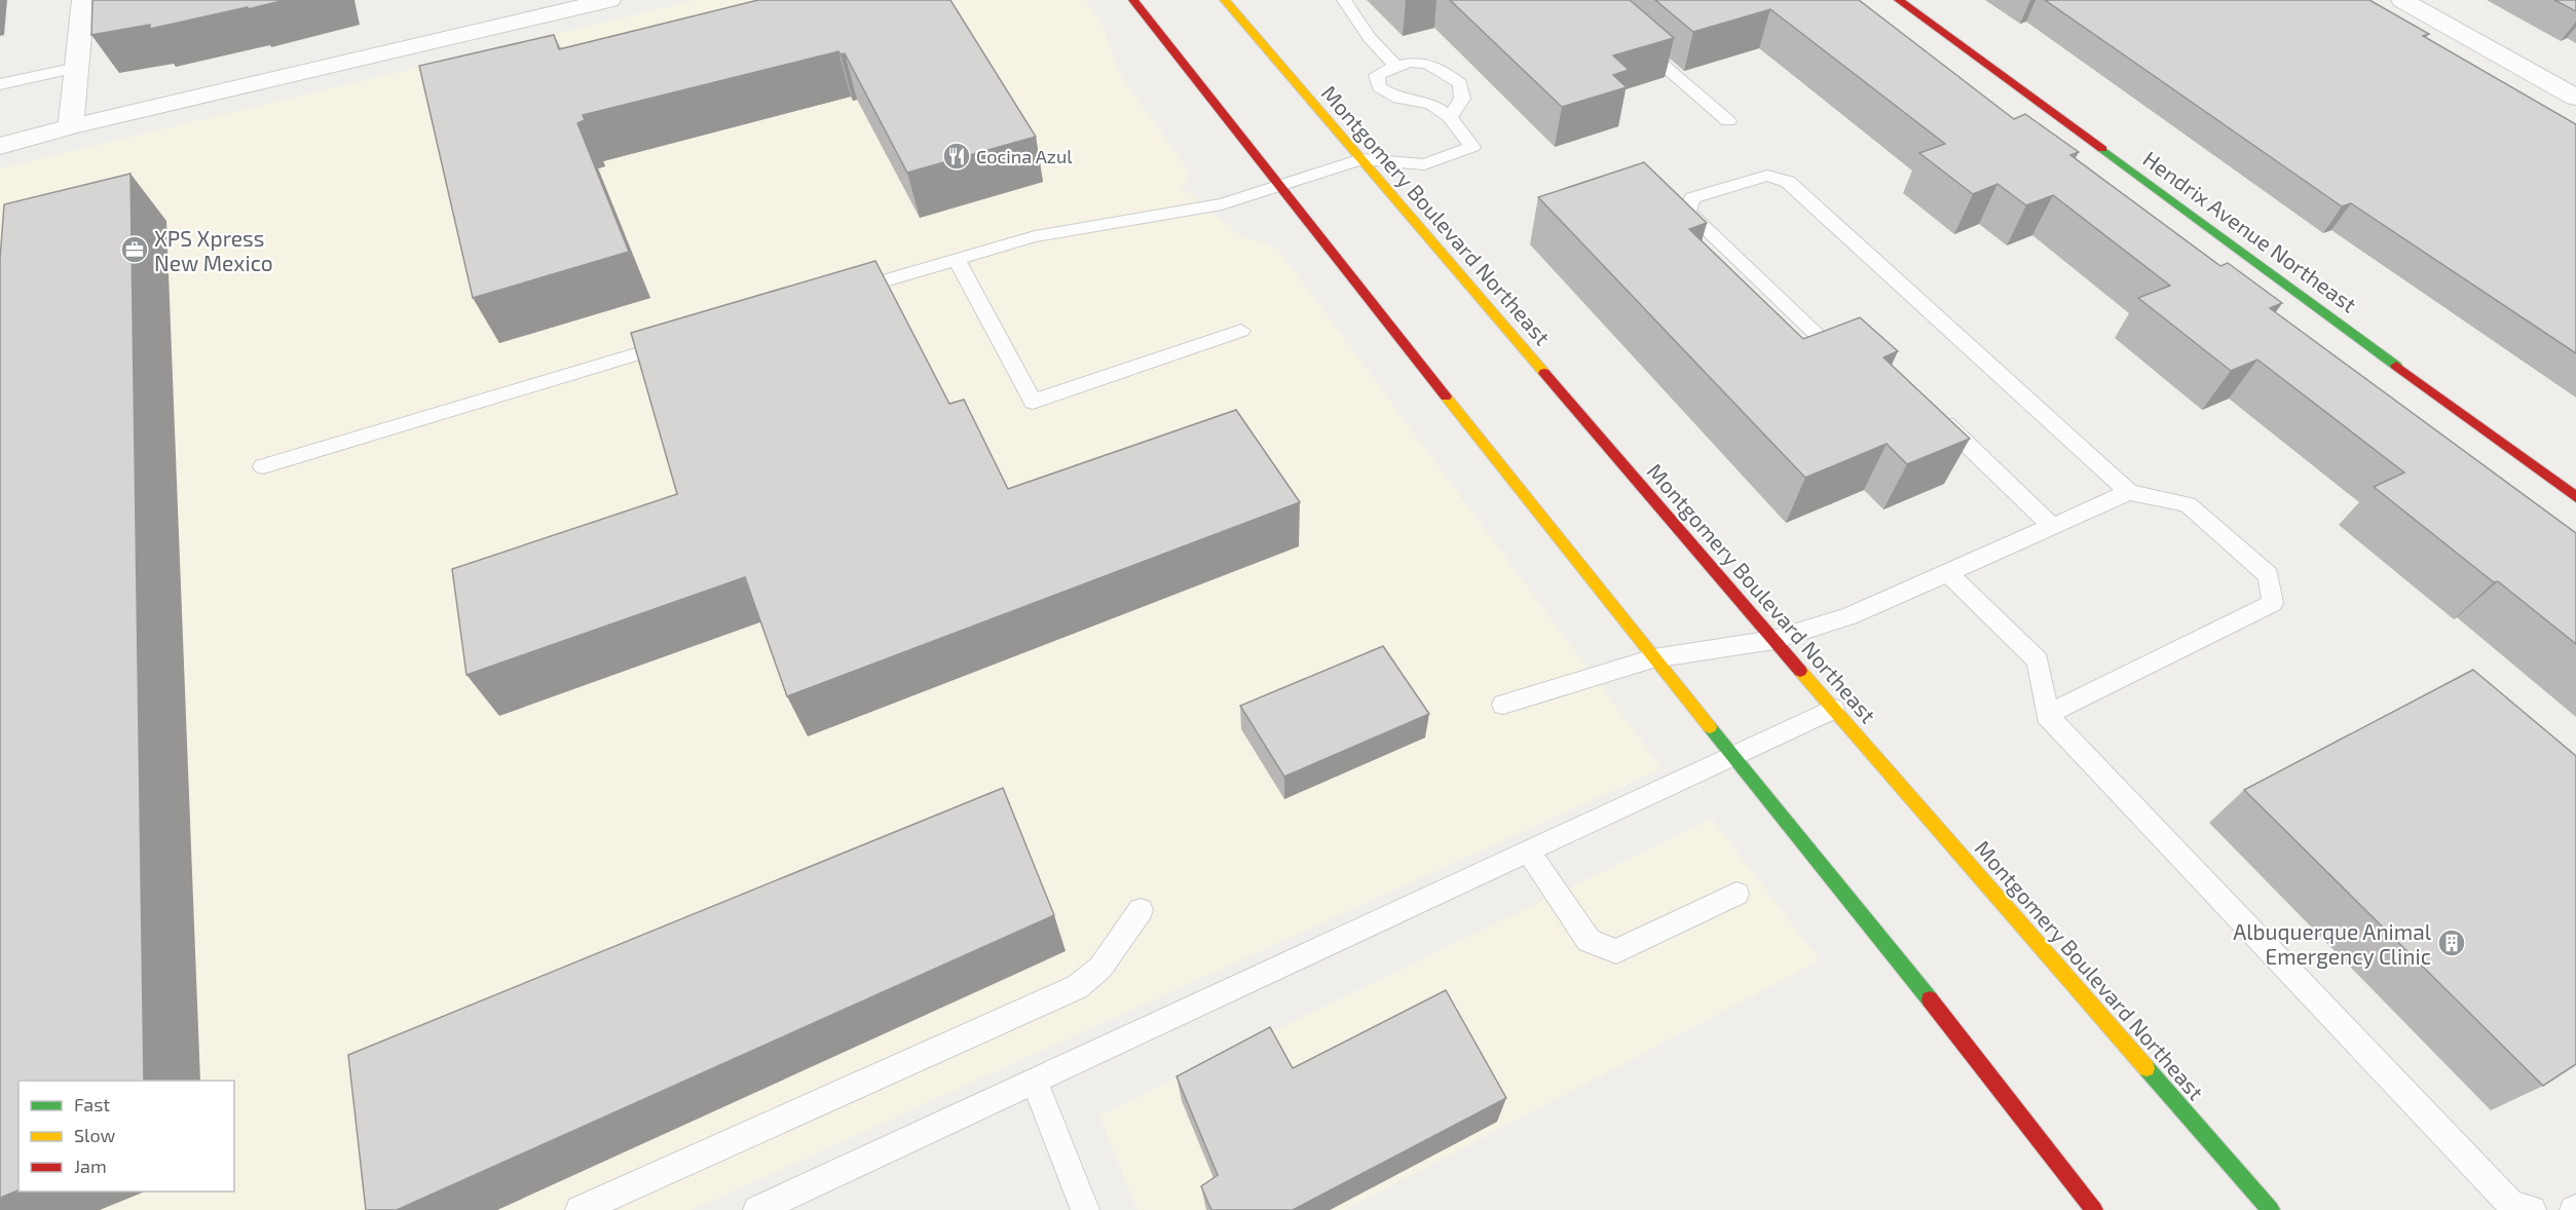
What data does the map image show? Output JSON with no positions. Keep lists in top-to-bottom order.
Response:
{
  "streets": {
    "main road": ["Montgomery Boulevard Northeast", "Hendrix Avenue Northeast"]
  },
  "places": {
    "restaurant": ["Cocina Azul"],
    "office": ["XPS Xpress New Mexico"],
    "building": ["Albuquerque Animal Emergency Clinic"]
  },
  "legend": ["Fast", "Slow", "Jam"]
}
